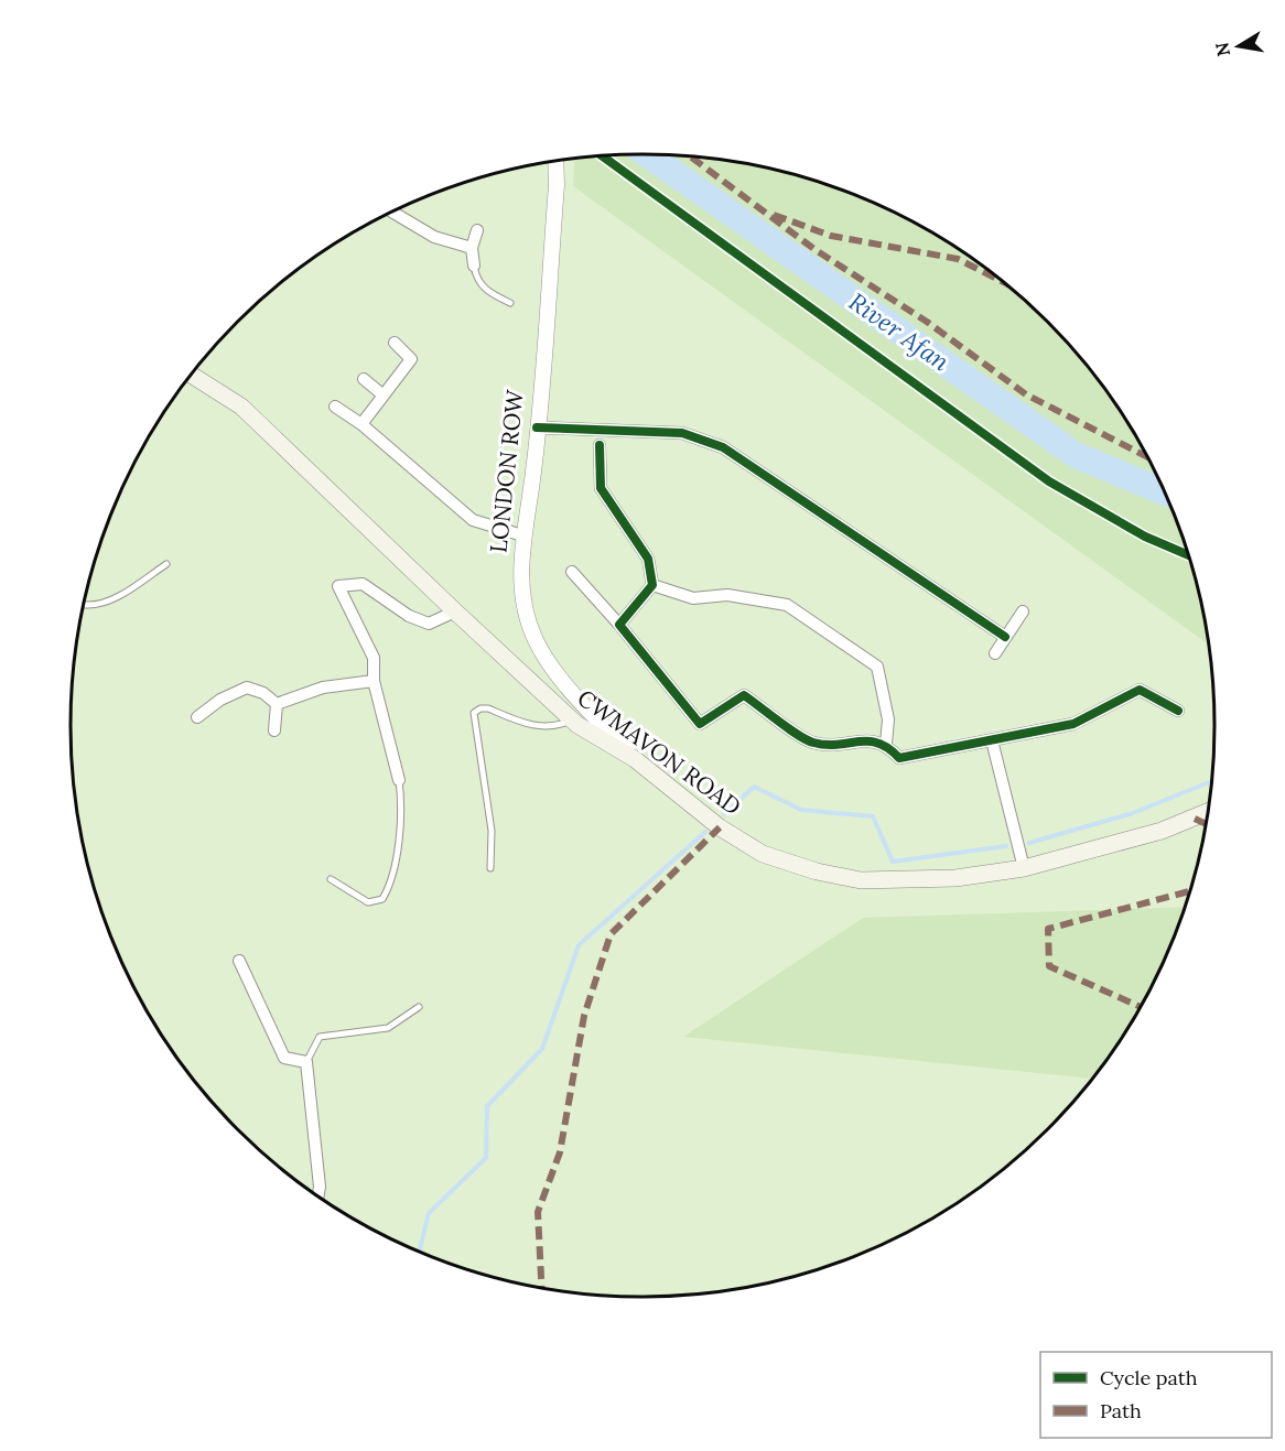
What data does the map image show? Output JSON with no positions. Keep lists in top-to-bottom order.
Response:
{
  "streets": {
    "main road": ["CWMAVON ROAD"],
    "street": ["LONDON ROW"]
  },
  "crossings": [
    ["LONDON ROW", "CWMAVON ROAD"]
  ],
  "water": ["River Afan"],
  "legend": ["Cycle path", "Path"],
  "north": "left"
}
